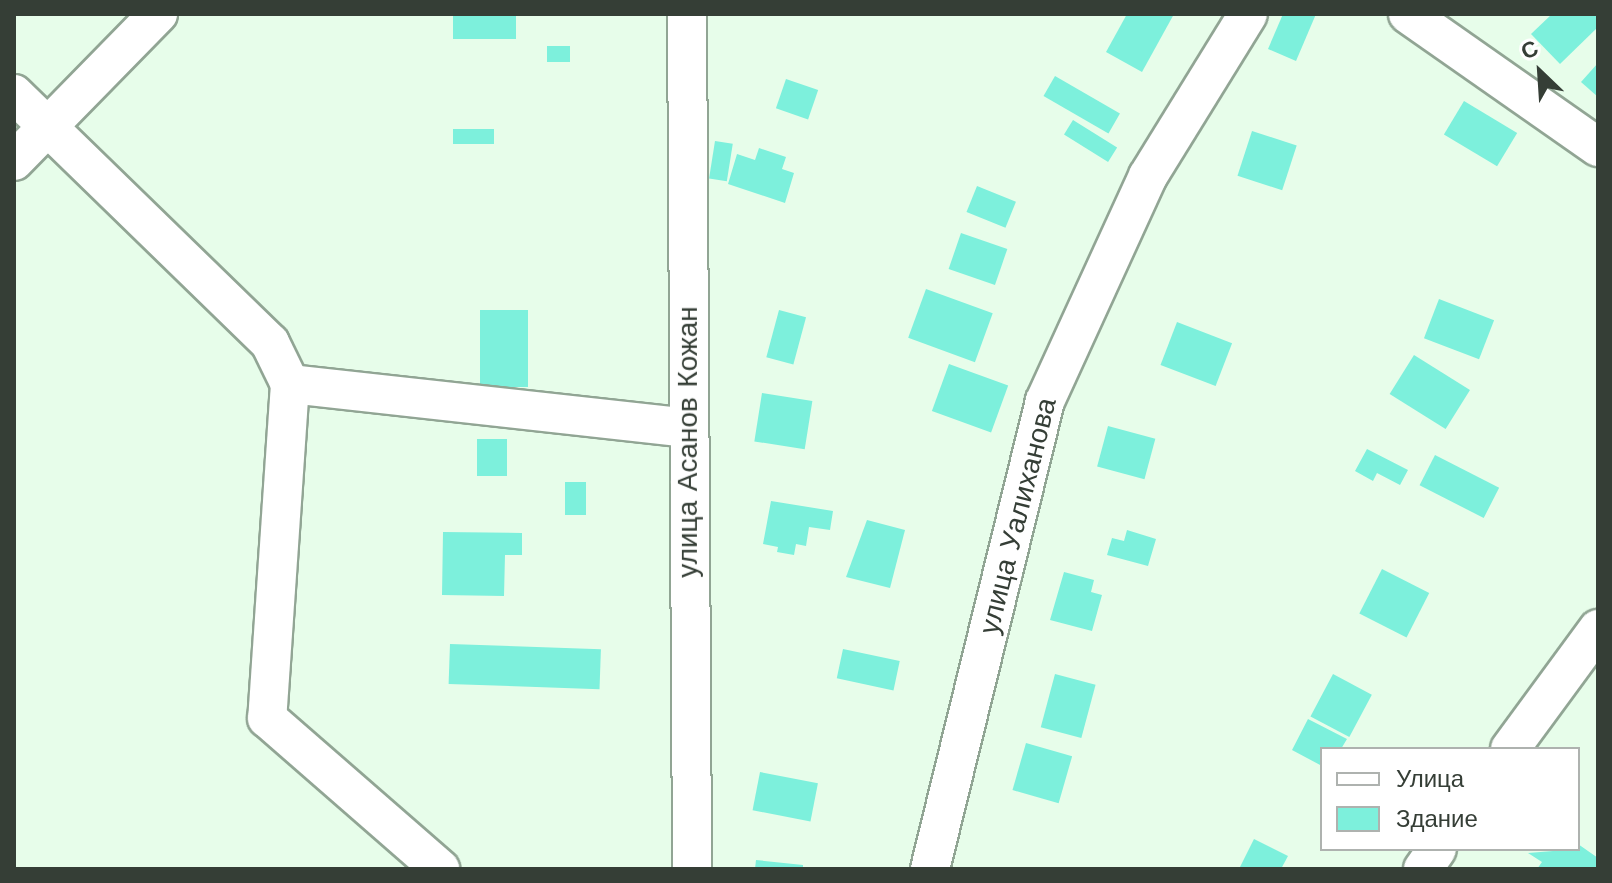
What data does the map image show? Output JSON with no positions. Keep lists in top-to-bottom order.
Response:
{
  "streets": {
    "street": ["улица Асанов Кожан", "улица Уалиханова"]
  },
  "legend": ["Улица", "Здание"],
  "north": "top left"
}
